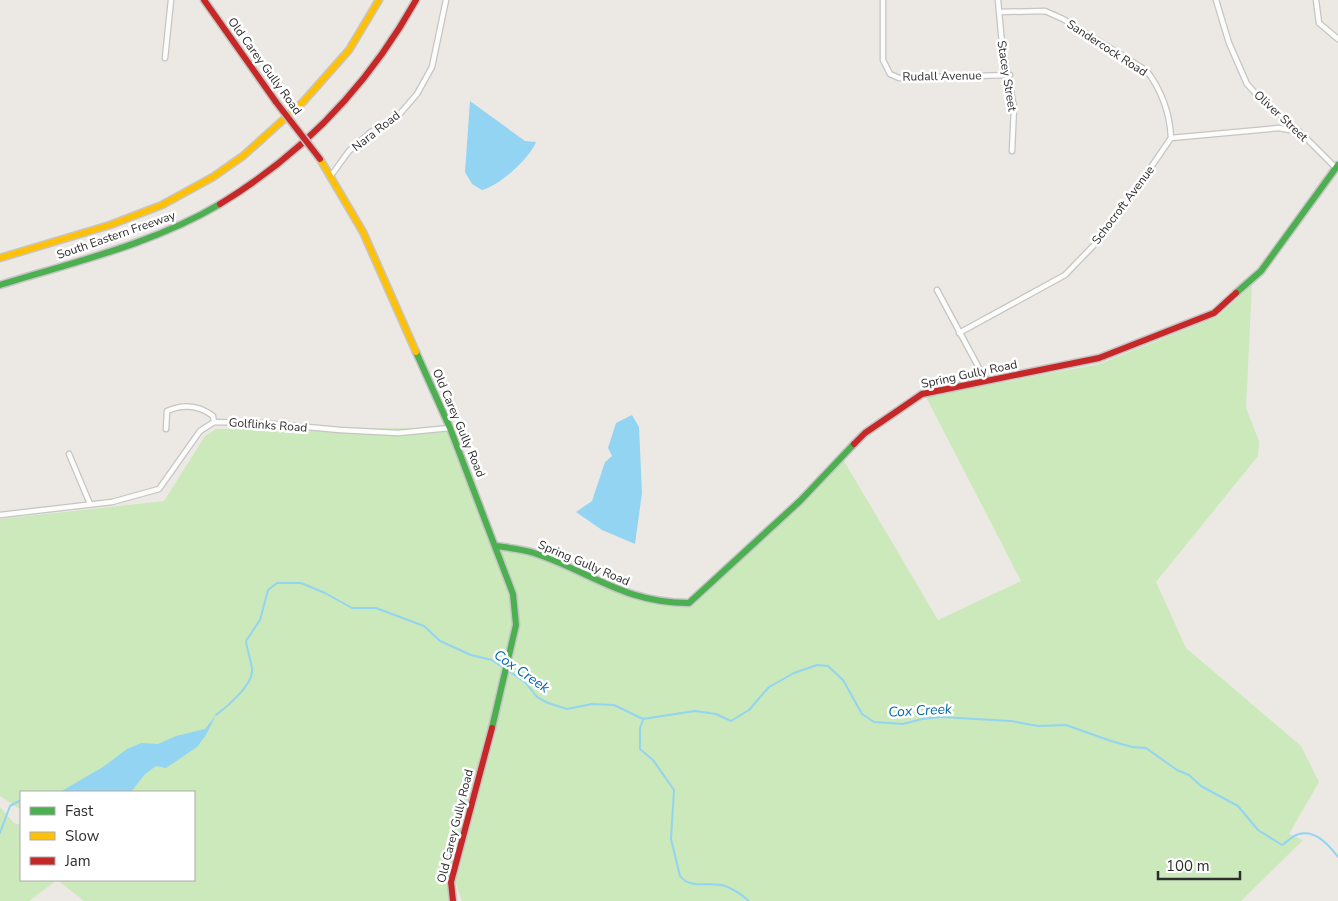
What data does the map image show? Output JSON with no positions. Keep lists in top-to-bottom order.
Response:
{
  "streets": {
    "main road": ["Old Carey Gully Road", "South Eastern Freeway", "Spring Gully Road"],
    "street": [
      "Sandercock Road",
      "Rudall Avenue",
      "Stacey Street",
      "Oliver Street",
      "Nara Road",
      "Schocroft Avenue",
      "Golflinks Road"
    ]
  },
  "crossings": [
    ["Sandercock Road", "Stacey Street"],
    ["Sandercock Road", "Schocroft Avenue"],
    ["Old Carey Gully Road", "Nara Road"],
    ["Old Carey Gully Road", "Spring Gully Road"],
    ["Old Carey Gully Road", "Golflinks Road"],
    ["Rudall Avenue", "Stacey Street"],
    ["Oliver Street", "Spring Gully Road"]
  ],
  "water": ["Cox Creek"],
  "legend": ["Fast", "Slow", "Jam"],
  "scale_bar": "100 m"
}
